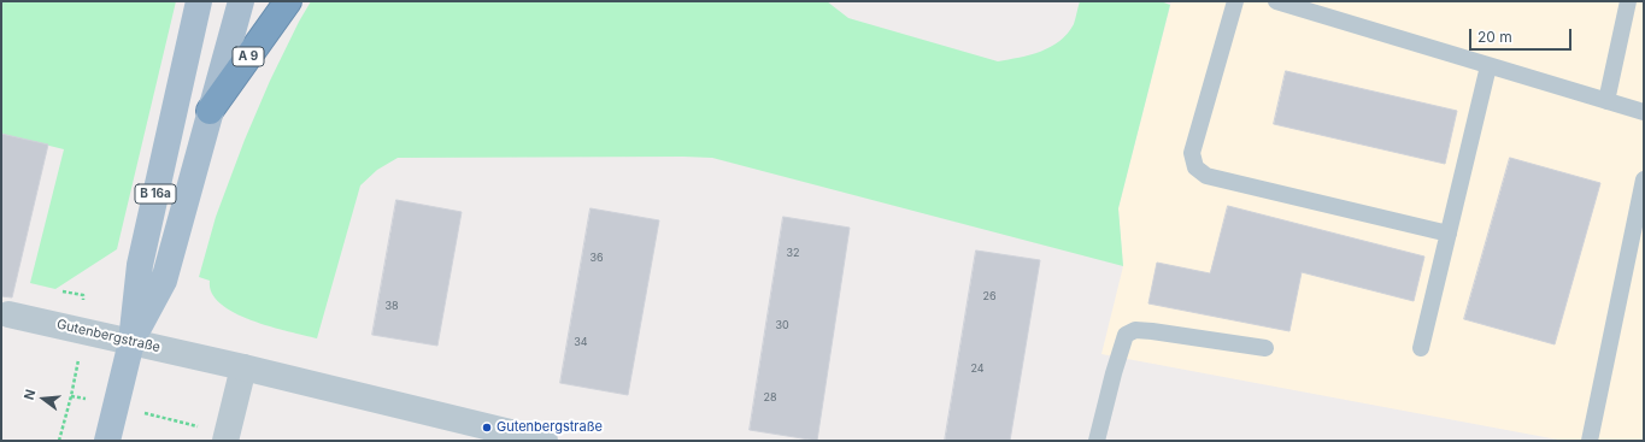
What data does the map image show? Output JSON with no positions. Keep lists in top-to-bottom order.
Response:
{
  "streets": {
    "highway": ["A 9"],
    "main road": ["B 16a"],
    "street": ["Gutenbergstraße"]
  },
  "crossings": [
    ["A 9", "B 16a"],
    ["B 16a", "Gutenbergstraße"]
  ],
  "places": ["Gutenbergstraße"],
  "house_numbers": [
    "32",
    "36",
    "26",
    "38",
    "30",
    "34",
    "24",
    "28"
  ],
  "scale_bar": "20 m",
  "north": "left"
}
